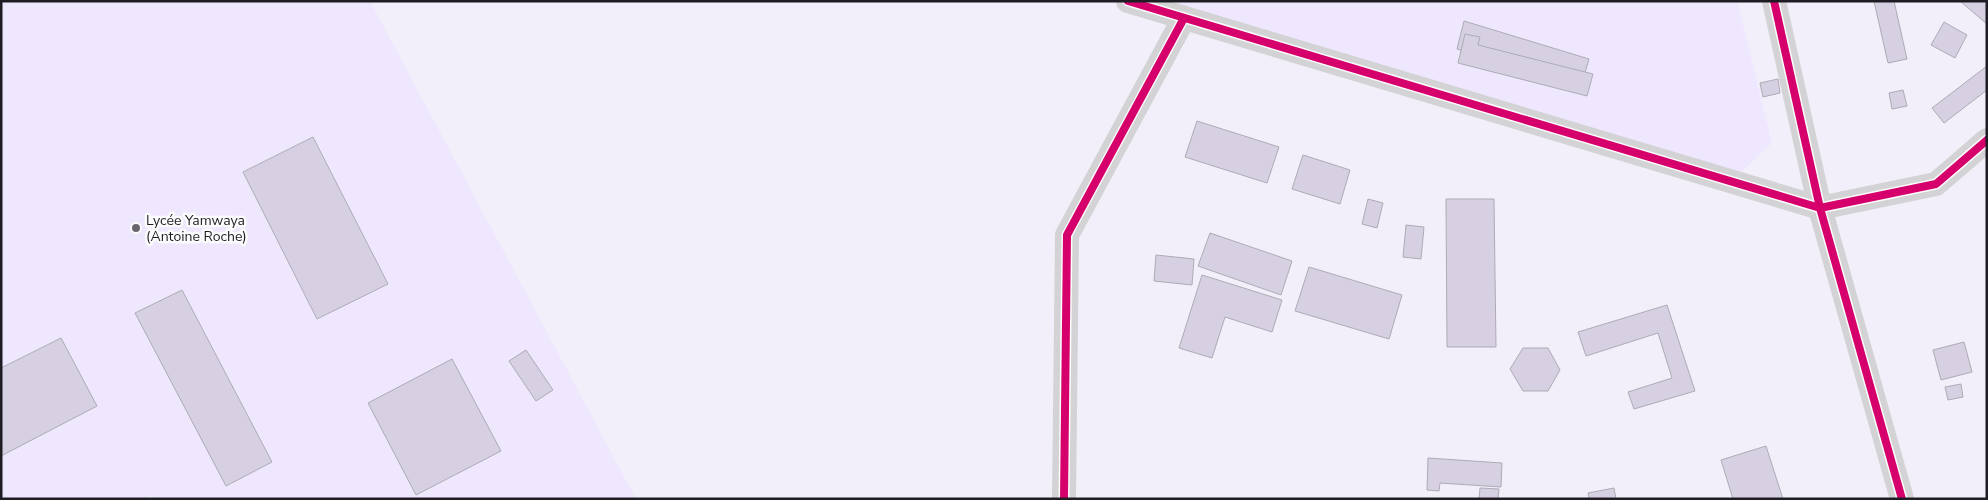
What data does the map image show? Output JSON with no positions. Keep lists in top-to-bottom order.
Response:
{
  "places": ["Lycée Yamwaya (Antoine Roche)"]
}
